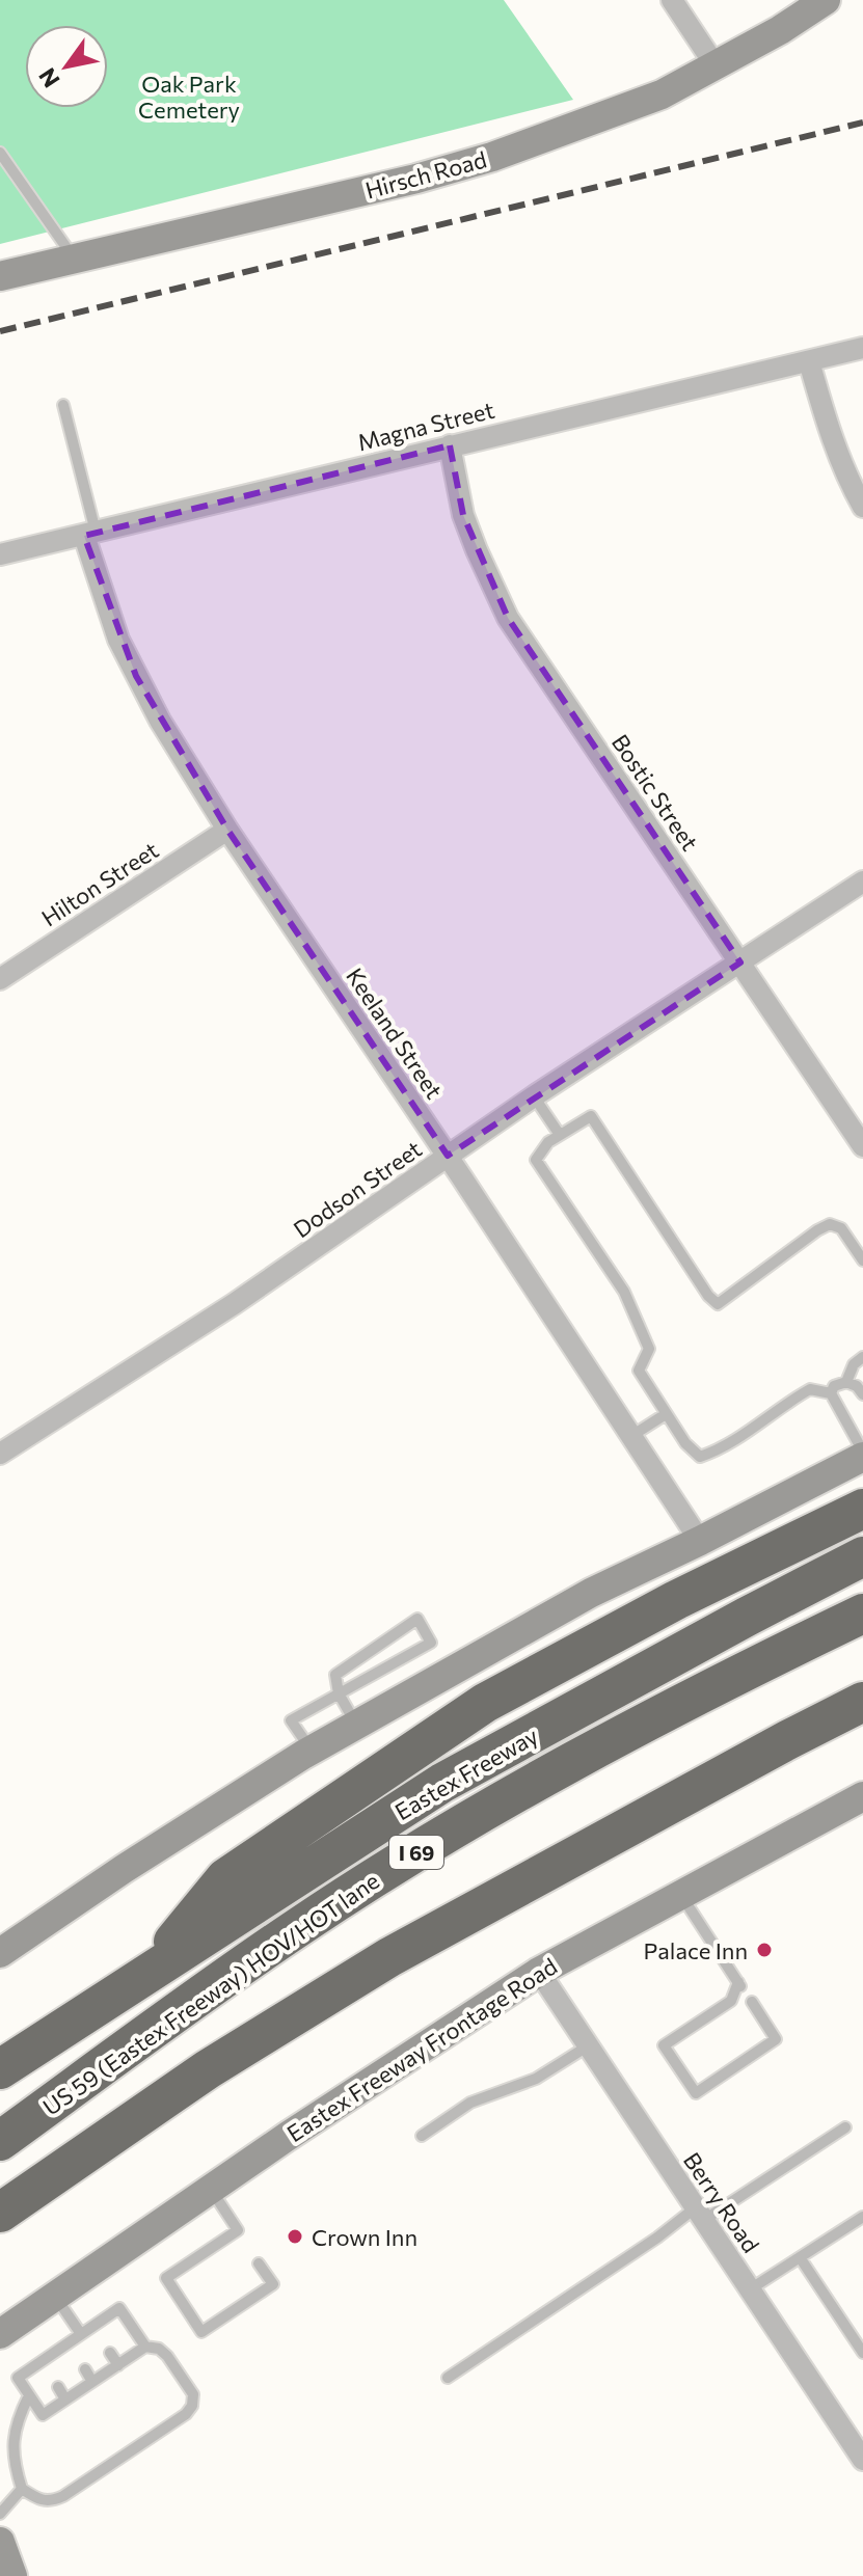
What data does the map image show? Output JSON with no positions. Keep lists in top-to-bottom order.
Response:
{
  "streets": {
    "highway": ["Eastex Freeway", "I 69", "US 59 (Eastex Freeway) HOV/HOT lane"],
    "main road": ["Hirsch Road", "Eastex Freeway Frontage Road"],
    "street": [
      "Magna Street",
      "Bostic Street",
      "Hilton Street",
      "Keeland Street",
      "Dodson Street",
      "Berry Road"
    ]
  },
  "crossings": [
    ["Magna Street", "Bostic Street"],
    ["Magna Street", "Keeland Street"],
    ["Bostic Street", "Dodson Street"],
    ["Hilton Street", "Keeland Street"],
    ["Keeland Street", "Dodson Street"],
    ["Eastex Freeway Frontage Road", "Berry Road"]
  ],
  "parks": ["Oak Park Cemetery"],
  "places": ["Palace Inn", "Crown Inn"],
  "north": "bottom left"
}
